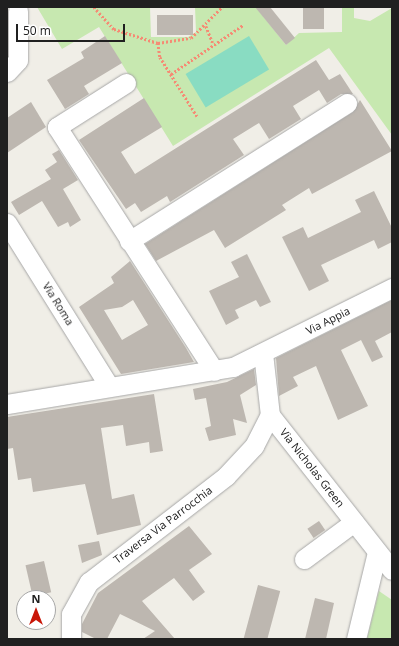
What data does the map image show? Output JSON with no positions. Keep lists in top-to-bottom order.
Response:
{
  "streets": {
    "street": [
      "Via Roma",
      "Via Appia",
      "Via Nicholas Green",
      "Traversa Via Parrocchia"
    ]
  },
  "crossings": [
    ["Via Nicholas Green", "Traversa Via Parrocchia"]
  ],
  "scale_bar": "50 m",
  "north": "top"
}
